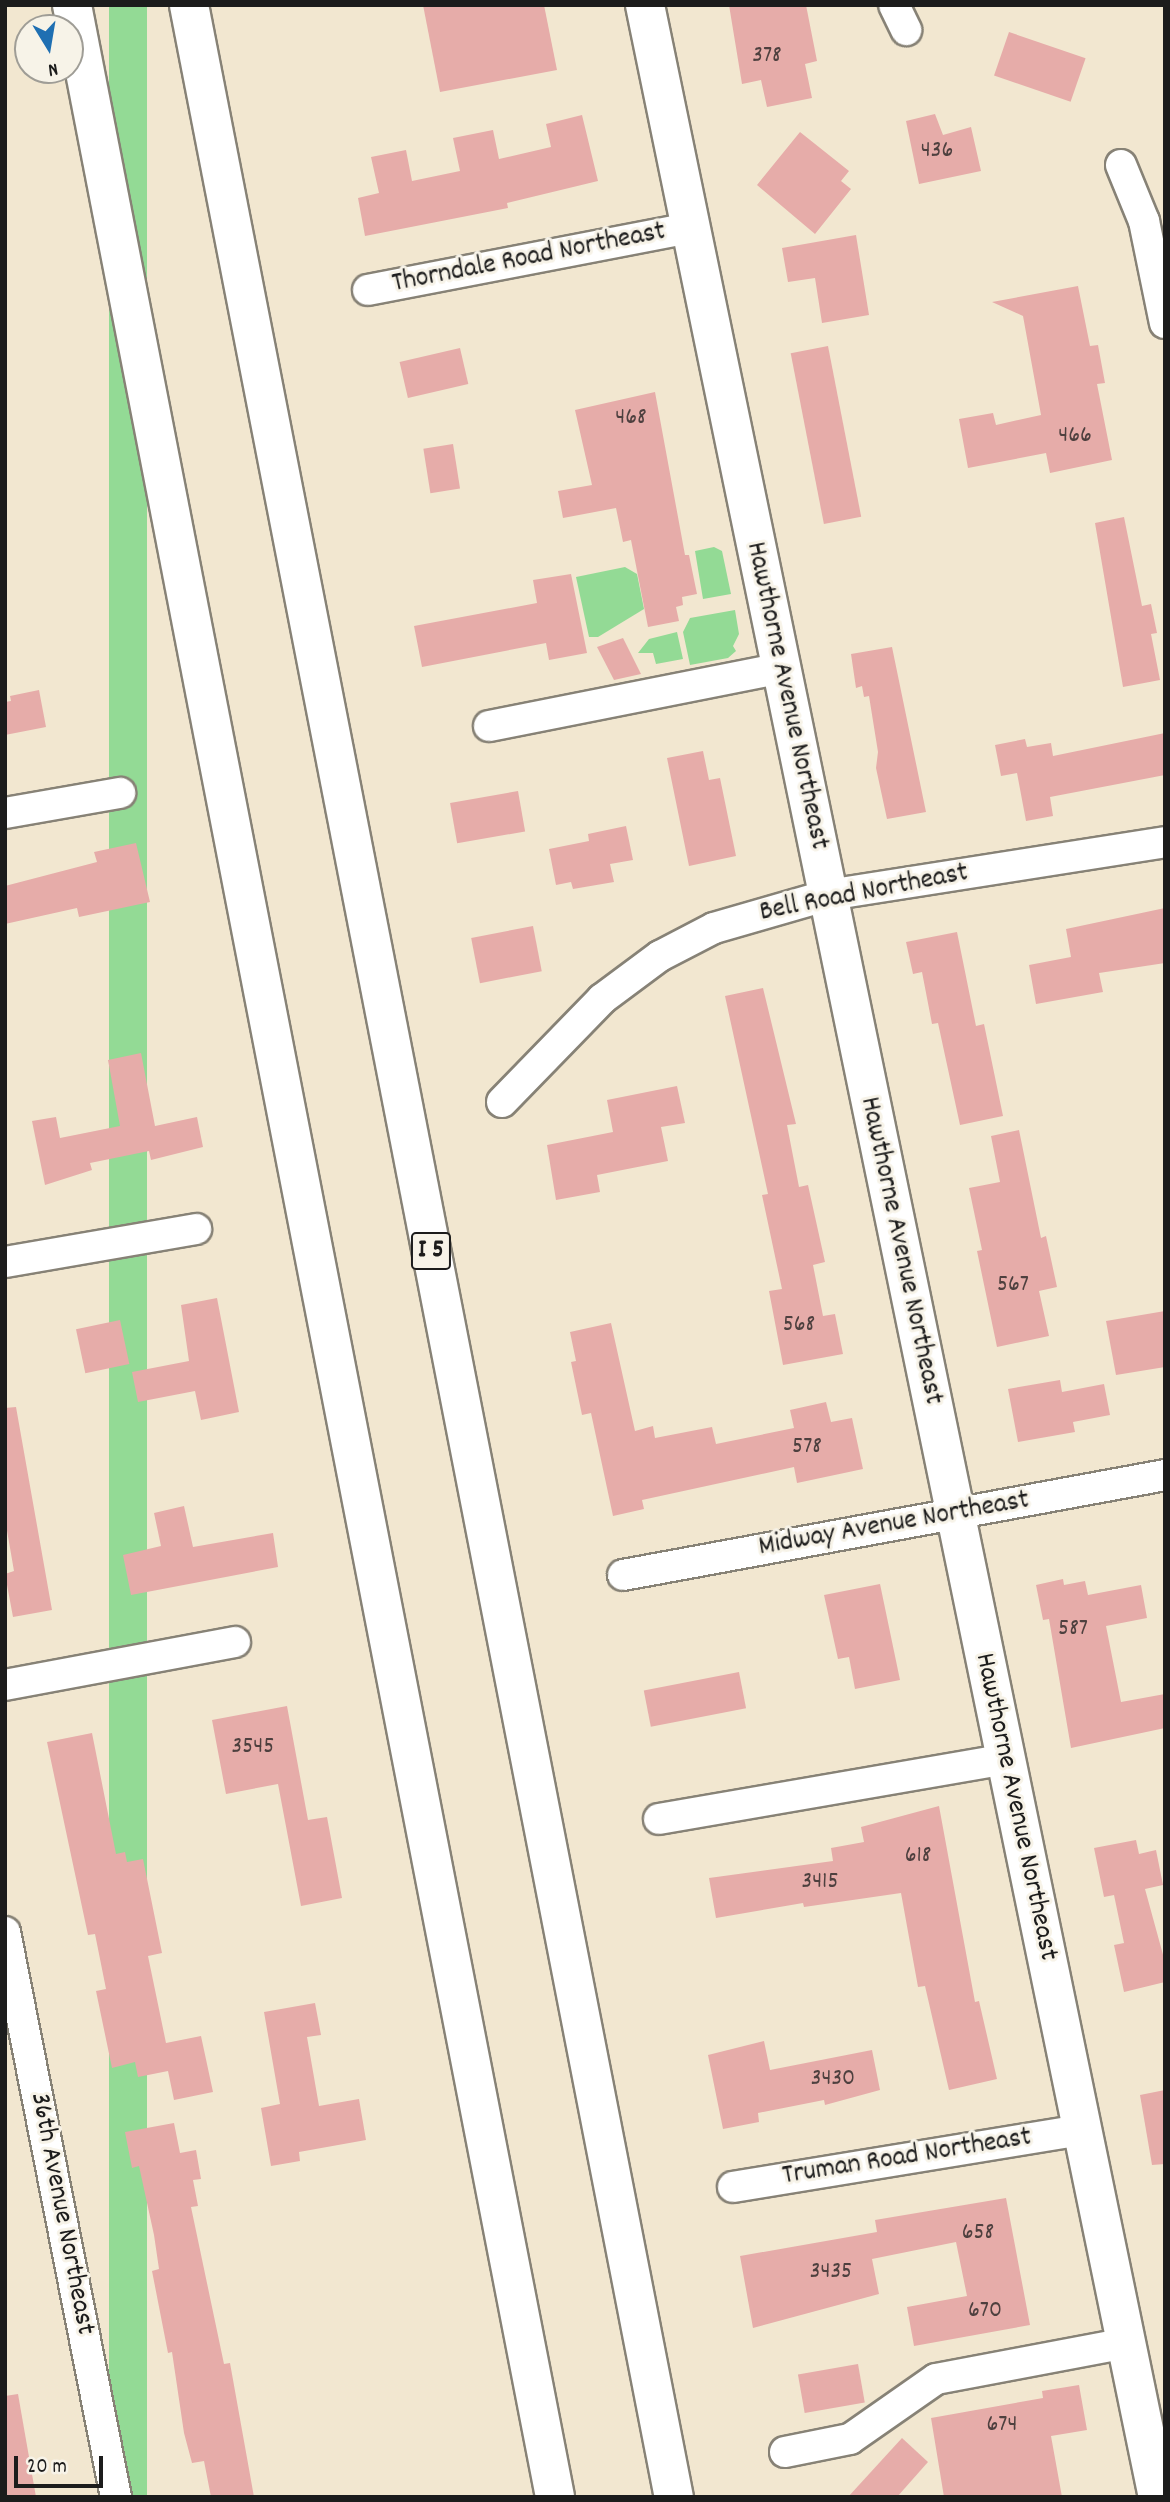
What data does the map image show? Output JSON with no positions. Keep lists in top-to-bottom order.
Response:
{
  "streets": {
    "main road": ["Hawthorne Avenue Northeast", "I 5"],
    "street": [
      "Thorndale Road Northeast",
      "Bell Road Northeast",
      "Midway Avenue Northeast",
      "Truman Road Northeast",
      "36th Avenue Northeast"
    ]
  },
  "crossings": [
    ["Thorndale Road Northeast", "Hawthorne Avenue Northeast"],
    ["Hawthorne Avenue Northeast", "Bell Road Northeast"],
    ["Hawthorne Avenue Northeast", "Midway Avenue Northeast"],
    ["Hawthorne Avenue Northeast", "Truman Road Northeast"]
  ],
  "house_numbers": [
    "378",
    "436",
    "468",
    "466",
    "567",
    "568",
    "578",
    "587",
    "3545",
    "618",
    "3415",
    "3430",
    "658",
    "3435",
    "670",
    "674"
  ],
  "scale_bar": "20 m",
  "north": "bottom"
}
